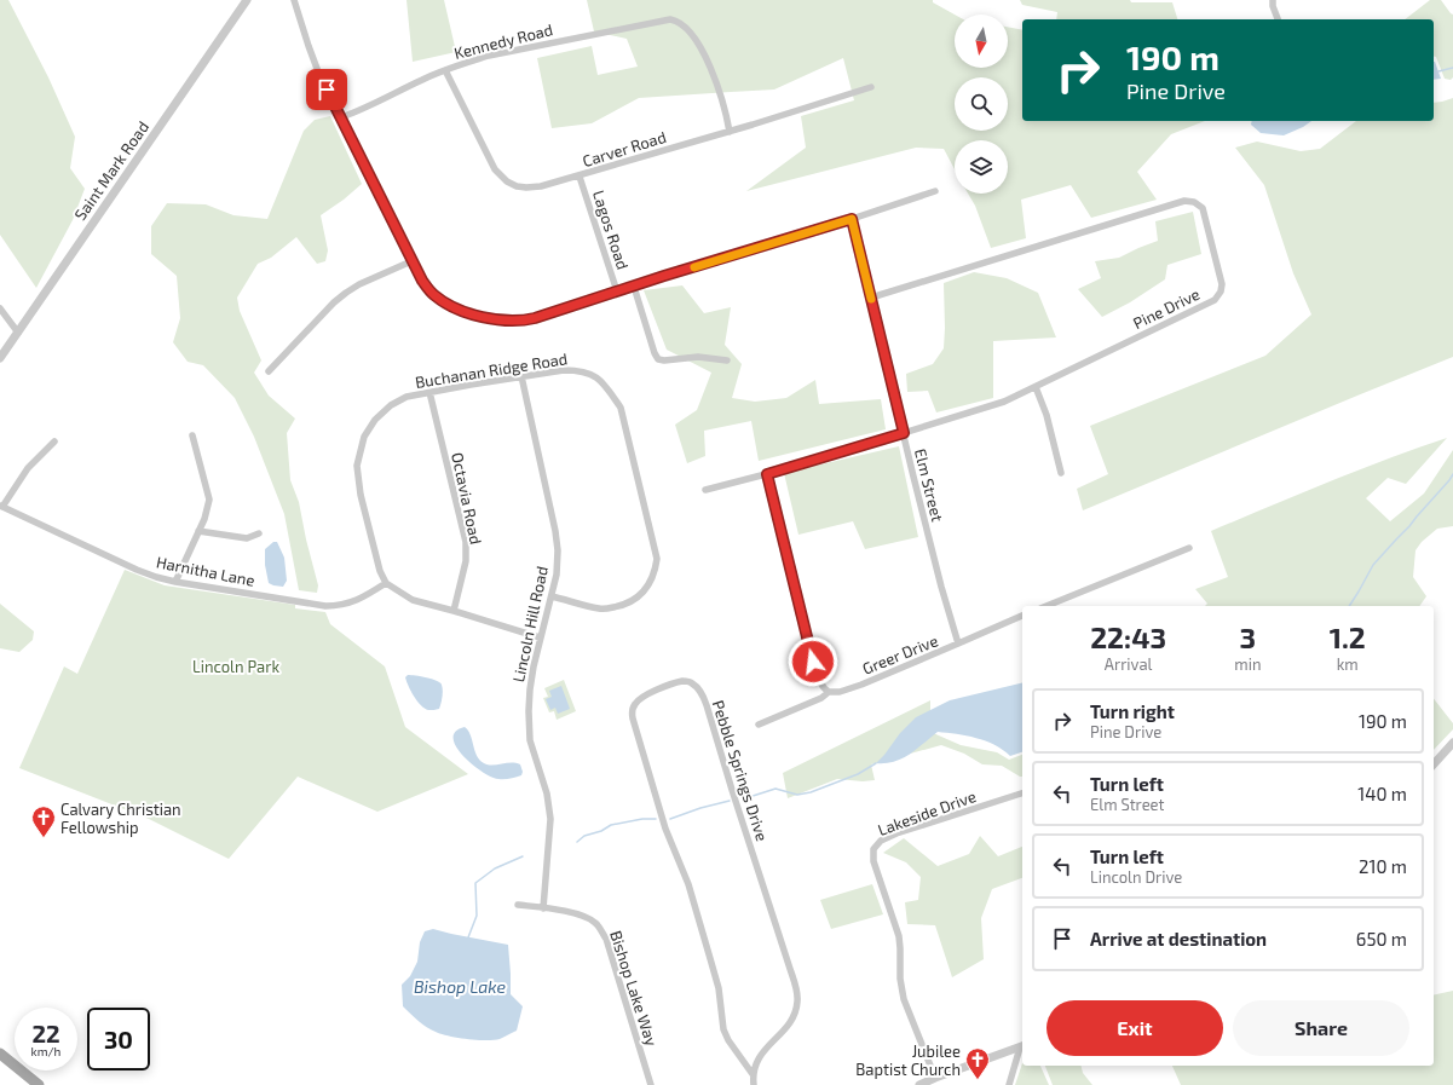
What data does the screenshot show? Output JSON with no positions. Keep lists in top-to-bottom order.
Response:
{
  "streets": {
    "street": [
      "Kennedy Road",
      "Carver Road",
      "Saint Mark Road",
      "Lagos Road",
      "Pine Drive",
      "Buchanan Ridge Road",
      "Elm Street",
      "Octavia Road",
      "Harnitha Lane",
      "Lincoln Hill Road",
      "Greer Drive",
      "Pebble Springs Drive",
      "Lakeside Drive",
      "Bishop Lake Way"
    ]
  },
  "crossings": [
    ["Kennedy Road", "Carver Road"],
    ["Carver Road", "Lagos Road"],
    ["Pine Drive", "Elm Street"],
    ["Buchanan Ridge Road", "Octavia Road"],
    ["Buchanan Ridge Road", "Harnitha Lane"],
    ["Buchanan Ridge Road", "Lincoln Hill Road"],
    ["Elm Street", "Greer Drive"],
    ["Lincoln Hill Road", "Bishop Lake Way"]
  ],
  "water": ["Bishop Lake"],
  "parks": ["Lincoln Park"],
  "places": {
    "church": ["Calvary Christian Fellowship", "Jubilee Baptist Church"]
  },
  "north": "bottom",
  "page": {
    "turn": ["190 m", "Pine Drive"],
    "eta": [
      "22:43",
      "Arrival",
      "3",
      "min",
      "1.2",
      "km"
    ],
    "list": [
      {
        "name": "Turn right",
        "note": "Pine Drive",
        "value": "190 m"
      },
      {
        "name": "Turn left",
        "note": "Elm Street",
        "value": "140 m"
      },
      {
        "name": "Turn left",
        "note": "Lincoln Drive",
        "value": "210 m"
      },
      {
        "name": "Arrive at destination",
        "value": "650 m"
      }
    ],
    "buttons": ["Exit", "Share"],
    "speed": "22 km/h",
    "limit": "30"
  }
}
